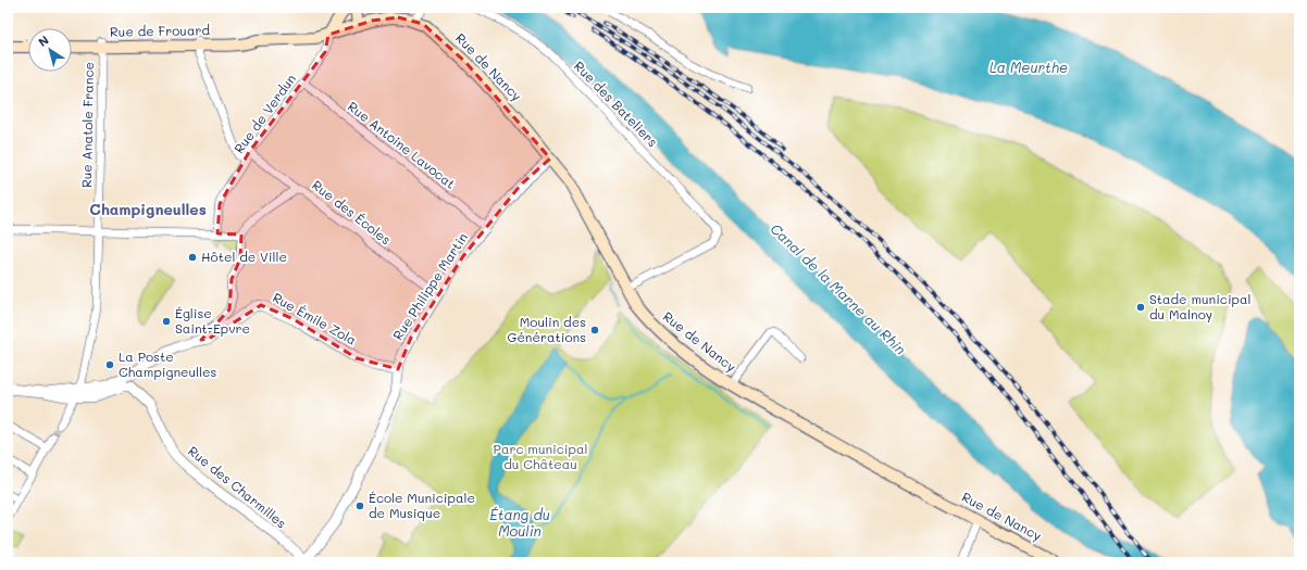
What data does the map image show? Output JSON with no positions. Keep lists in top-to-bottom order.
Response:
{
  "streets": {
    "main road": ["Rue de Frouard", "Rue de Nancy"],
    "street": [
      "Rue des Bateliers",
      "Rue de Verdun",
      "Rue Anatole France",
      "Rue Antoine Lavocat",
      "Rue des Écoles",
      "Rue Philippe Martin",
      "Rue Émile Zola",
      "Rue des Charmilles"
    ]
  },
  "crossings": [
    ["Rue de Frouard", "Rue de Nancy"],
    ["Rue de Frouard", "Rue de Verdun"],
    ["Rue de Frouard", "Rue Anatole France"],
    ["Rue de Nancy", "Rue des Bateliers"],
    ["Rue de Nancy", "Rue de Verdun"],
    ["Rue de Nancy", "Rue Philippe Martin"],
    ["Rue de Verdun", "Rue Antoine Lavocat"],
    ["Rue de Verdun", "Rue des Écoles"],
    ["Rue Anatole France", "Rue Émile Zola"],
    ["Rue Antoine Lavocat", "Rue Philippe Martin"],
    ["Rue des Écoles", "Rue Philippe Martin"],
    ["Rue Philippe Martin", "Rue Émile Zola"],
    ["Rue Philippe Martin", "Rue des Charmilles"],
    ["Rue Émile Zola", "Rue des Charmilles"]
  ],
  "districts": ["Champigneulles"],
  "water": ["La Meurthe", "Canal de la Marne au Rhin", "Étang du Moulin"],
  "parks": ["Parc municipal du Château"],
  "places": [
    "Hôtel de Ville",
    "Stade municipal du Malnoy",
    "Église Saint-Epvre",
    "Moulin des Générations",
    "La Poste Champigneulles",
    "École Municipale de Musique"
  ],
  "north": "top left"
}
